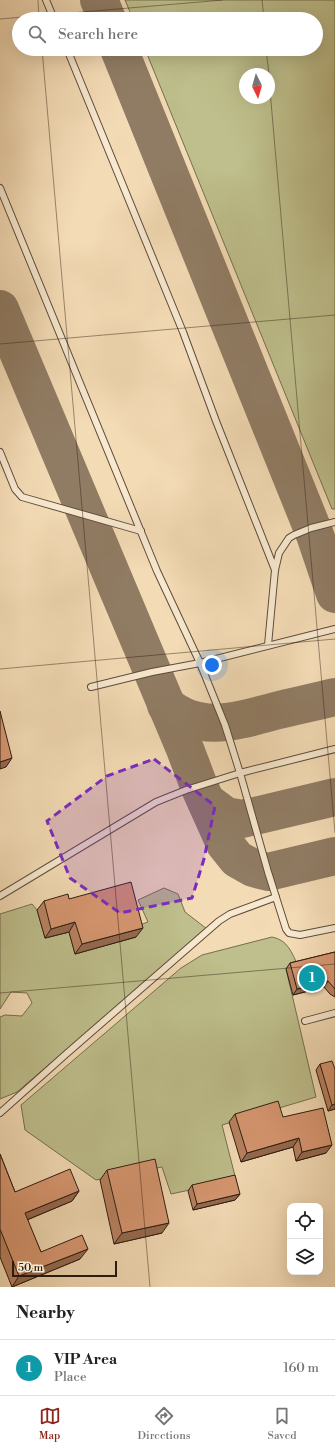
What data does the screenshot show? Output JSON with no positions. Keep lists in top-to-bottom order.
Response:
{
  "scale_bar": "50 m",
  "north": "bottom",
  "page": {
    "search": "Search here",
    "pins": "1",
    "scale": "50 m",
    "heading": "Nearby",
    "list": [
      {
        "mark": "1",
        "name": "VIP Area",
        "note": "Place",
        "value": "160 m"
      }
    ],
    "nav": ["Map", "Directions", "Saved"]
  }
}
